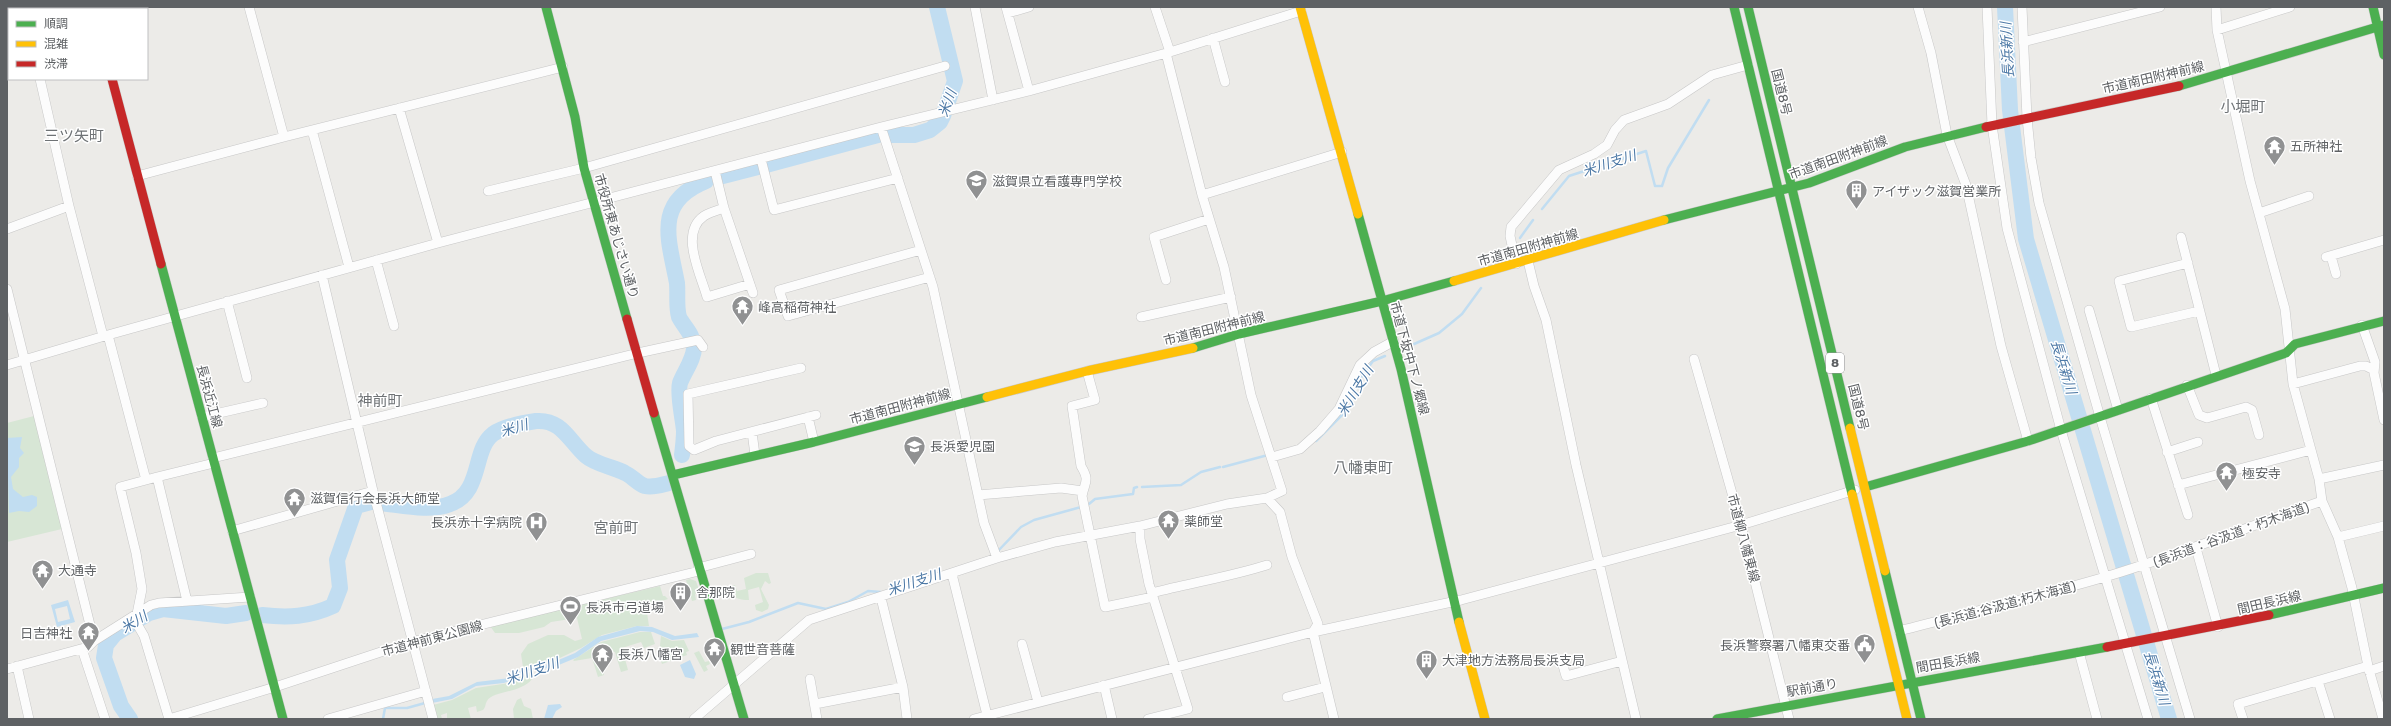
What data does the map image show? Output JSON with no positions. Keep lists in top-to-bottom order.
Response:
{
  "streets": {
    "main road": [
      "市道南田附神前線",
      "国道8号",
      "市役所東あじさい通り",
      "市道下坂中下ノ郷線",
      "8",
      "長浜近江線",
      "間田長浜線",
      "駅前通り"
    ],
    "street": [
      "(長浜道：谷汲道：朽木海道)",
      "市道柳八幡東線",
      "(長浜道;谷汲道;朽木海道)",
      "市道神前東公園線"
    ]
  },
  "crossings": [
    ["市道南田附神前線", "国道8号"],
    ["市道南田附神前線", "市役所東あじさい通り"],
    ["市道南田附神前線", "市道下坂中下ノ郷線"],
    ["国道8号", "間田長浜線"],
    ["国道8号", "(長浜道;谷汲道;朽木海道)"],
    ["国道8号", "駅前通り"],
    ["市役所東あじさい通り", "市道神前東公園線"],
    ["長浜近江線", "市道神前東公園線"],
    ["(長浜道：谷汲道：朽木海道)", "(長浜道;谷汲道;朽木海道)"],
    ["市道柳八幡東線", "駅前通り"],
    ["間田長浜線", "駅前通り"]
  ],
  "districts": [
    "小堀町",
    "三ツ矢町",
    "神前町",
    "八幡東町",
    "宮前町"
  ],
  "water": ["長浜新川", "米川", "米川支川"],
  "places": {
    "temple": [
      "五所神社",
      "峰高稲荷神社",
      "極安寺",
      "滋賀信行会長浜大師堂",
      "薬師堂",
      "大通寺",
      "日吉神社",
      "観世音菩薩",
      "長浜八幡宮"
    ],
    "school or university": ["滋賀県立看護専門学校", "長浜愛児園"],
    "building": ["アイザック滋賀営業所", "舎那院", "大津地方法務局長浜支局"],
    "hospital": ["長浜赤十字病院"],
    "sports": ["長浜市弓道場"],
    "public building": ["長浜警察署八幡東交番"]
  },
  "legend": ["順調", "混雑", "渋滞"]
}
